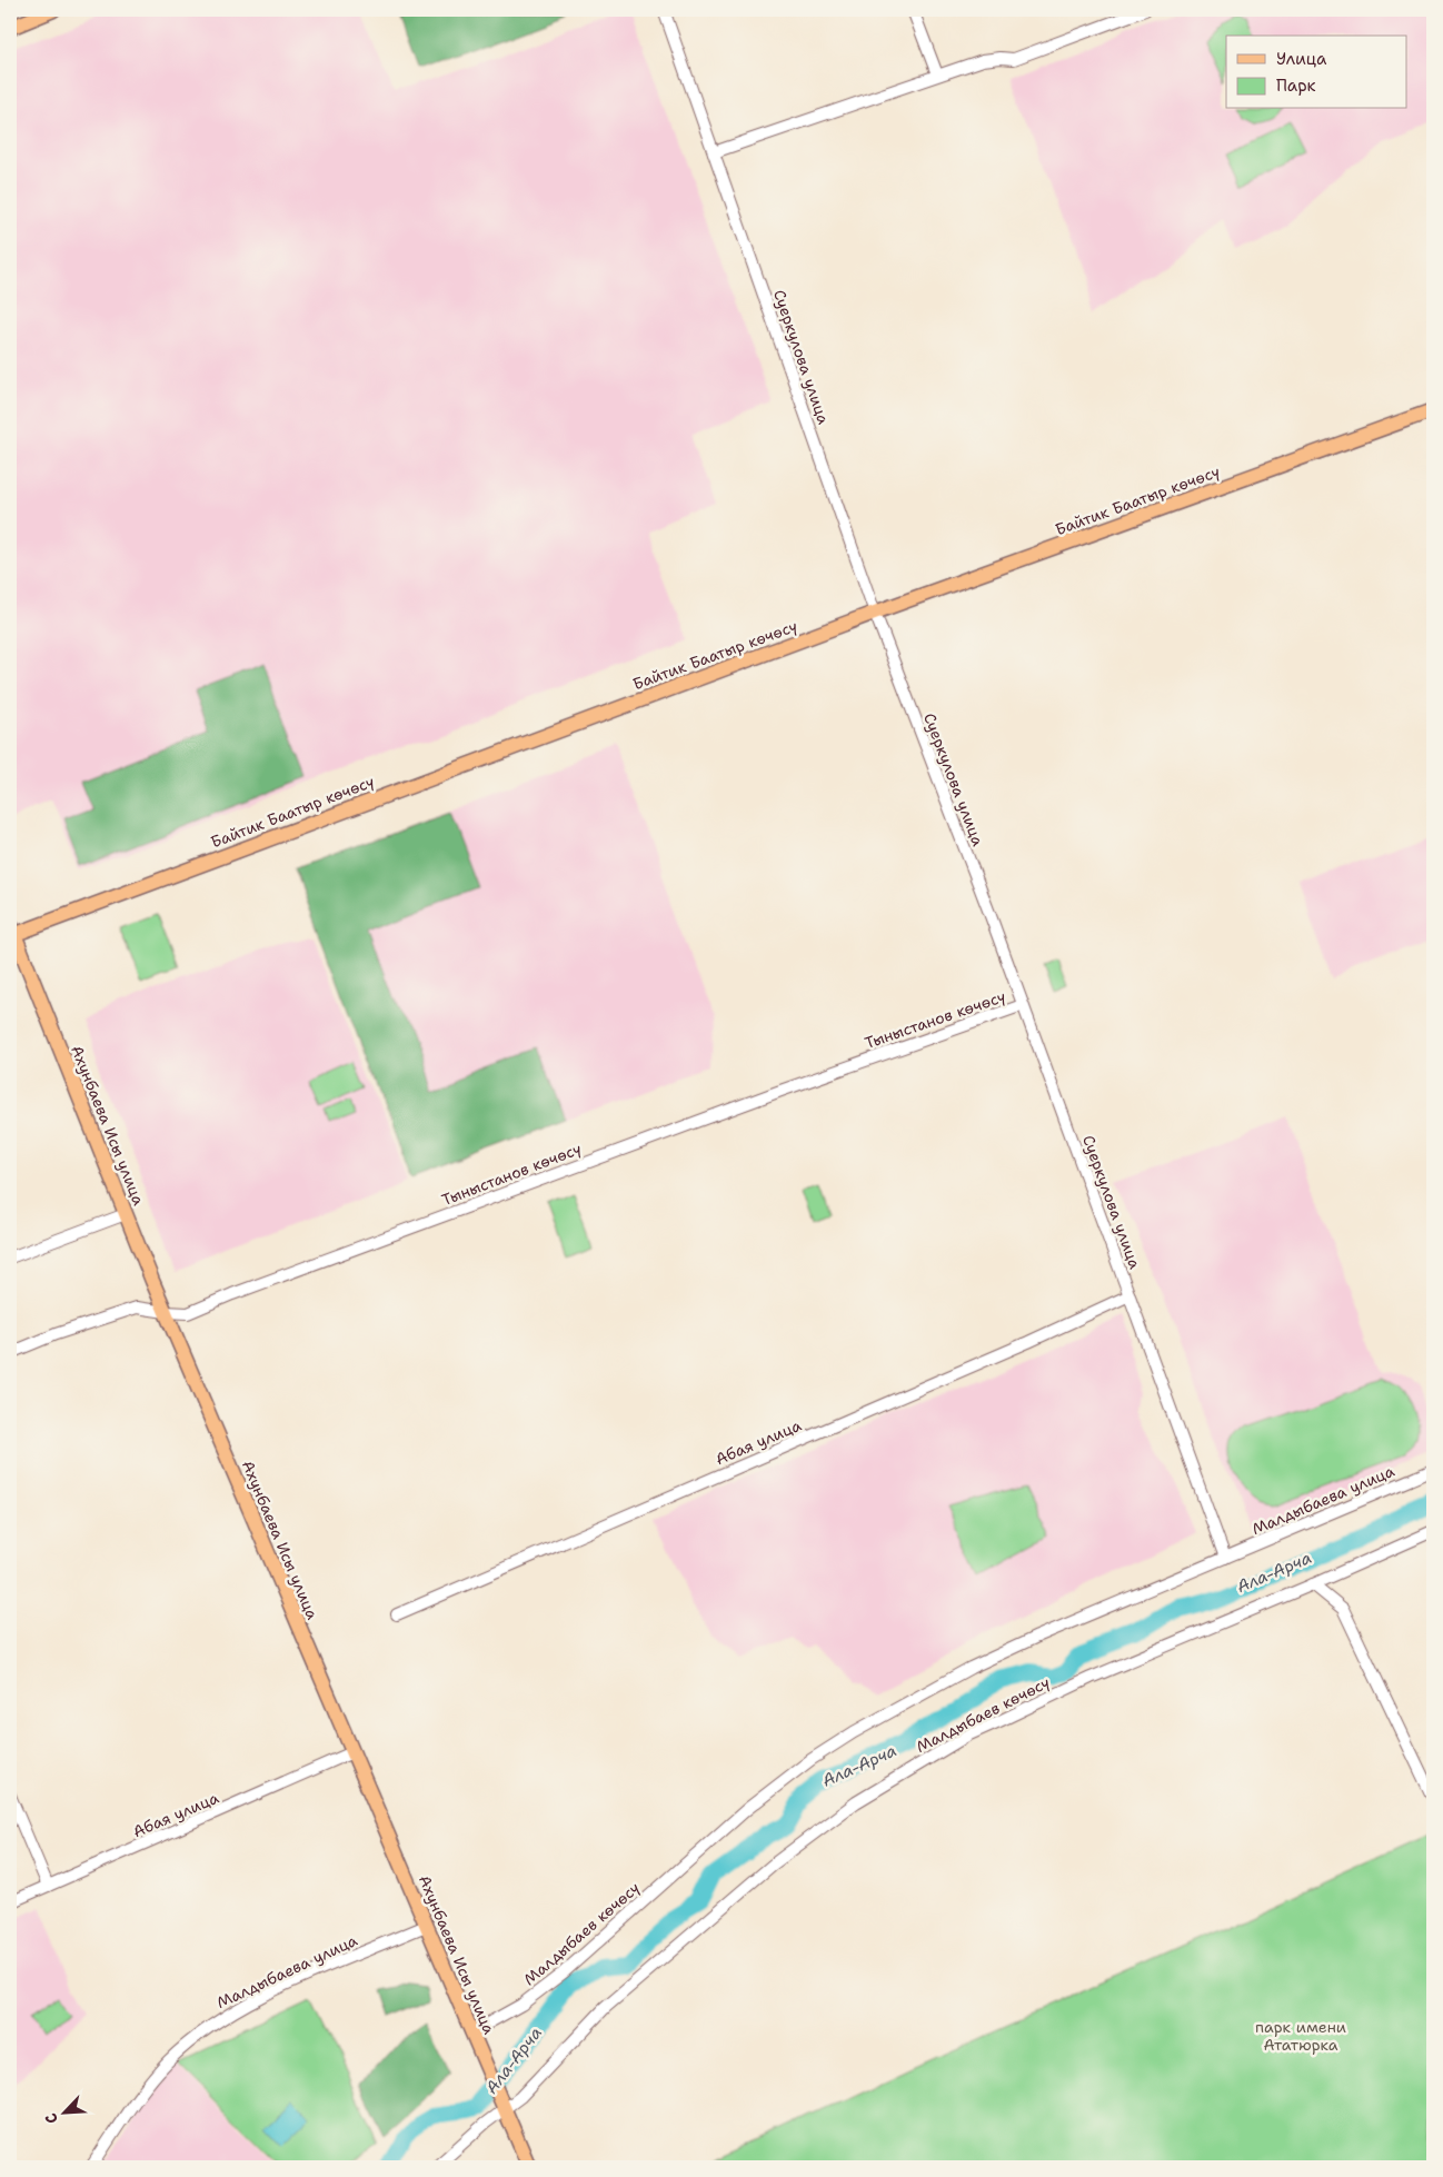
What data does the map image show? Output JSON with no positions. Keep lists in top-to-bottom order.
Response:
{
  "streets": {
    "main road": ["Байтик Баатыр көчөсү", "Ахунбаева Исы улица"],
    "street": [
      "Суеркулова улица",
      "Тыныстанов көчөсү",
      "Абая улица",
      "Малдыбаева улица",
      "Малдыбаев көчөсү"
    ]
  },
  "crossings": [
    ["Суеркулова улица", "Байтик Баатыр көчөсү"],
    ["Суеркулова улица", "Тыныстанов көчөсү"],
    ["Суеркулова улица", "Абая улица"],
    ["Суеркулова улица", "Малдыбаева улица"],
    ["Суеркулова улица", "Малдыбаев көчөсү"],
    ["Байтик Баатыр көчөсү", "Ахунбаева Исы улица"],
    ["Тыныстанов көчөсү", "Ахунбаева Исы улица"],
    ["Ахунбаева Исы улица", "Абая улица"],
    ["Ахунбаева Исы улица", "Малдыбаева улица"],
    ["Ахунбаева Исы улица", "Малдыбаев көчөсү"],
    ["Малдыбаева улица", "Малдыбаев көчөсү"]
  ],
  "water": ["Ала-Арча"],
  "parks": ["парк имени Ататюрка"],
  "legend": ["Улица", "Парк"],
  "north": "bottom left"
}
